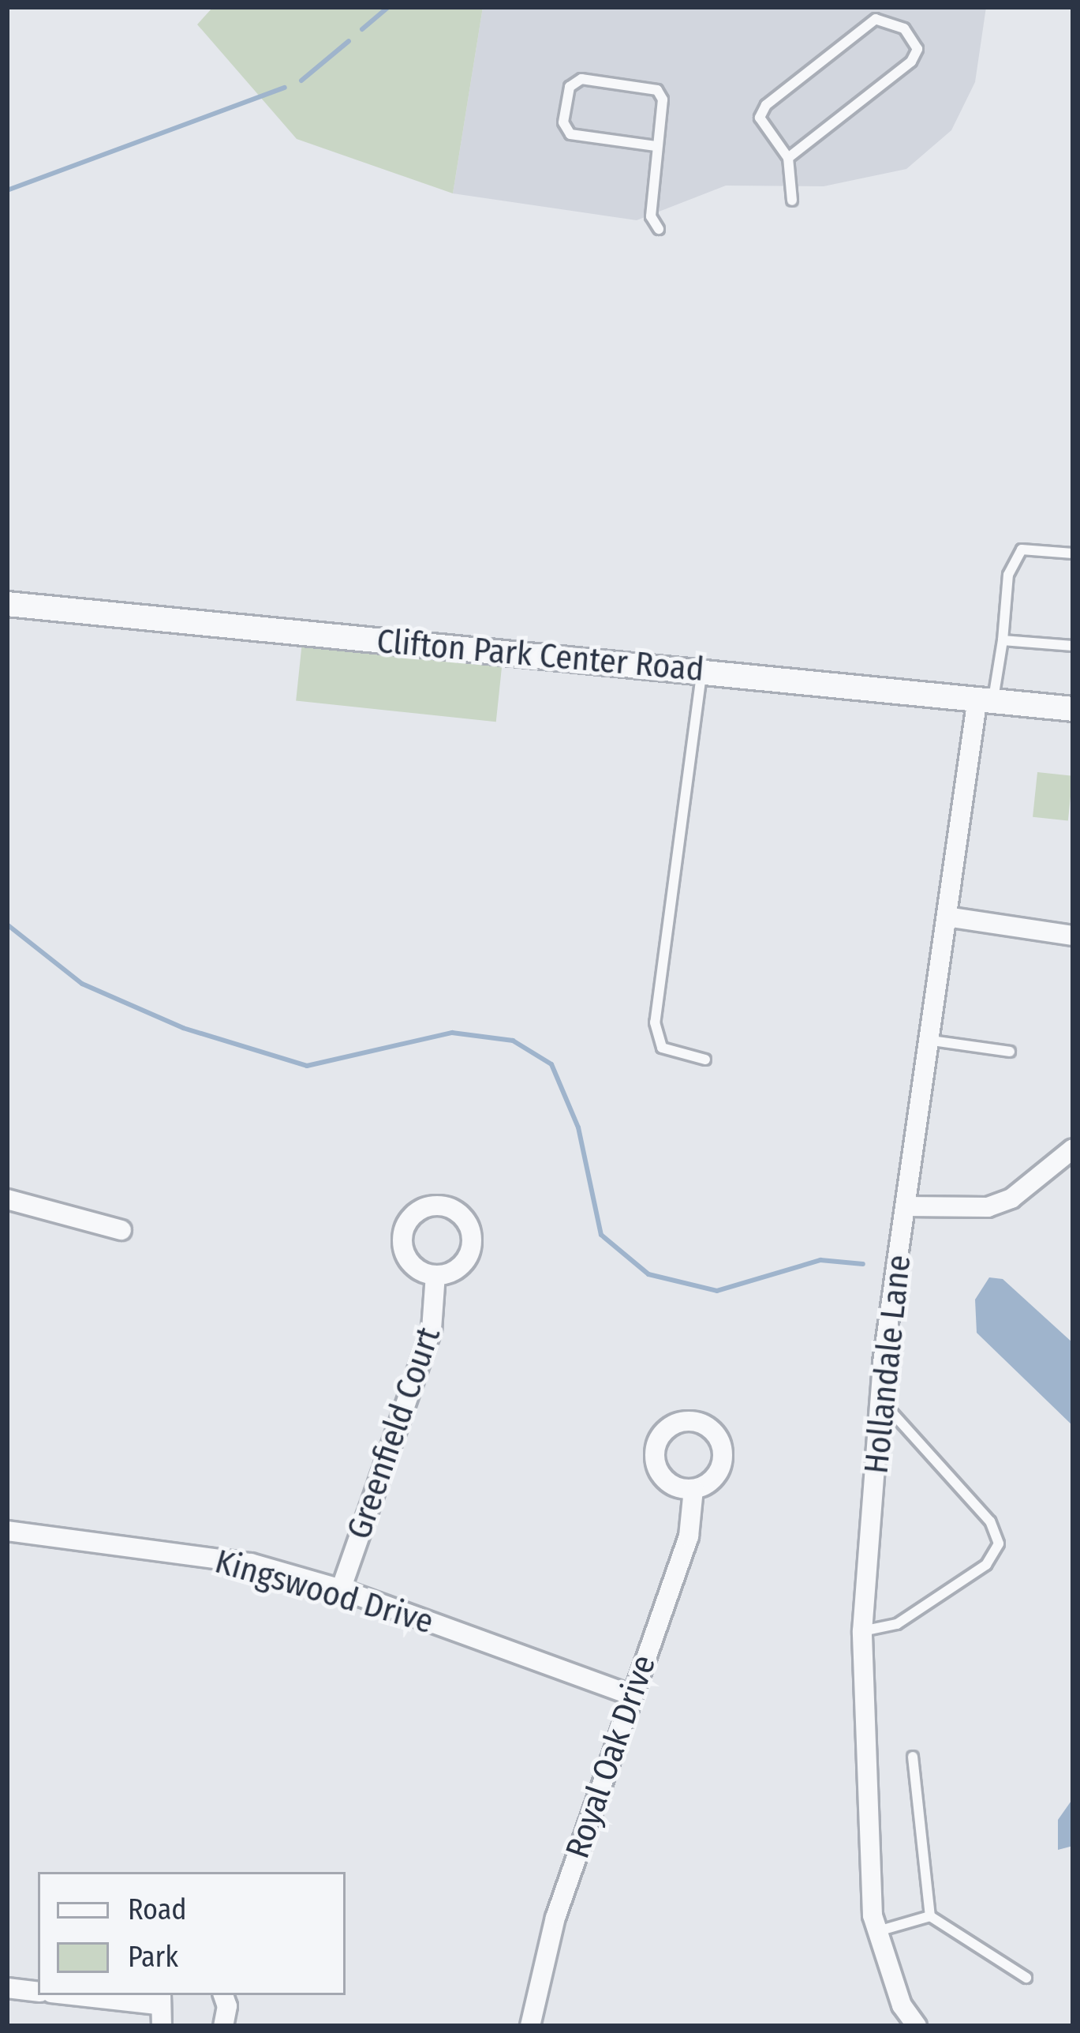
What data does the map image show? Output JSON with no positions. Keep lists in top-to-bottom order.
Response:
{
  "streets": {
    "street": [
      "Clifton Park Center Road",
      "Hollandale Lane",
      "Greenfield Court",
      "Kingswood Drive",
      "Royal Oak Drive"
    ]
  },
  "crossings": [
    ["Clifton Park Center Road", "Hollandale Lane"],
    ["Greenfield Court", "Kingswood Drive"],
    ["Kingswood Drive", "Royal Oak Drive"]
  ],
  "legend": ["Road", "Park"]
}
